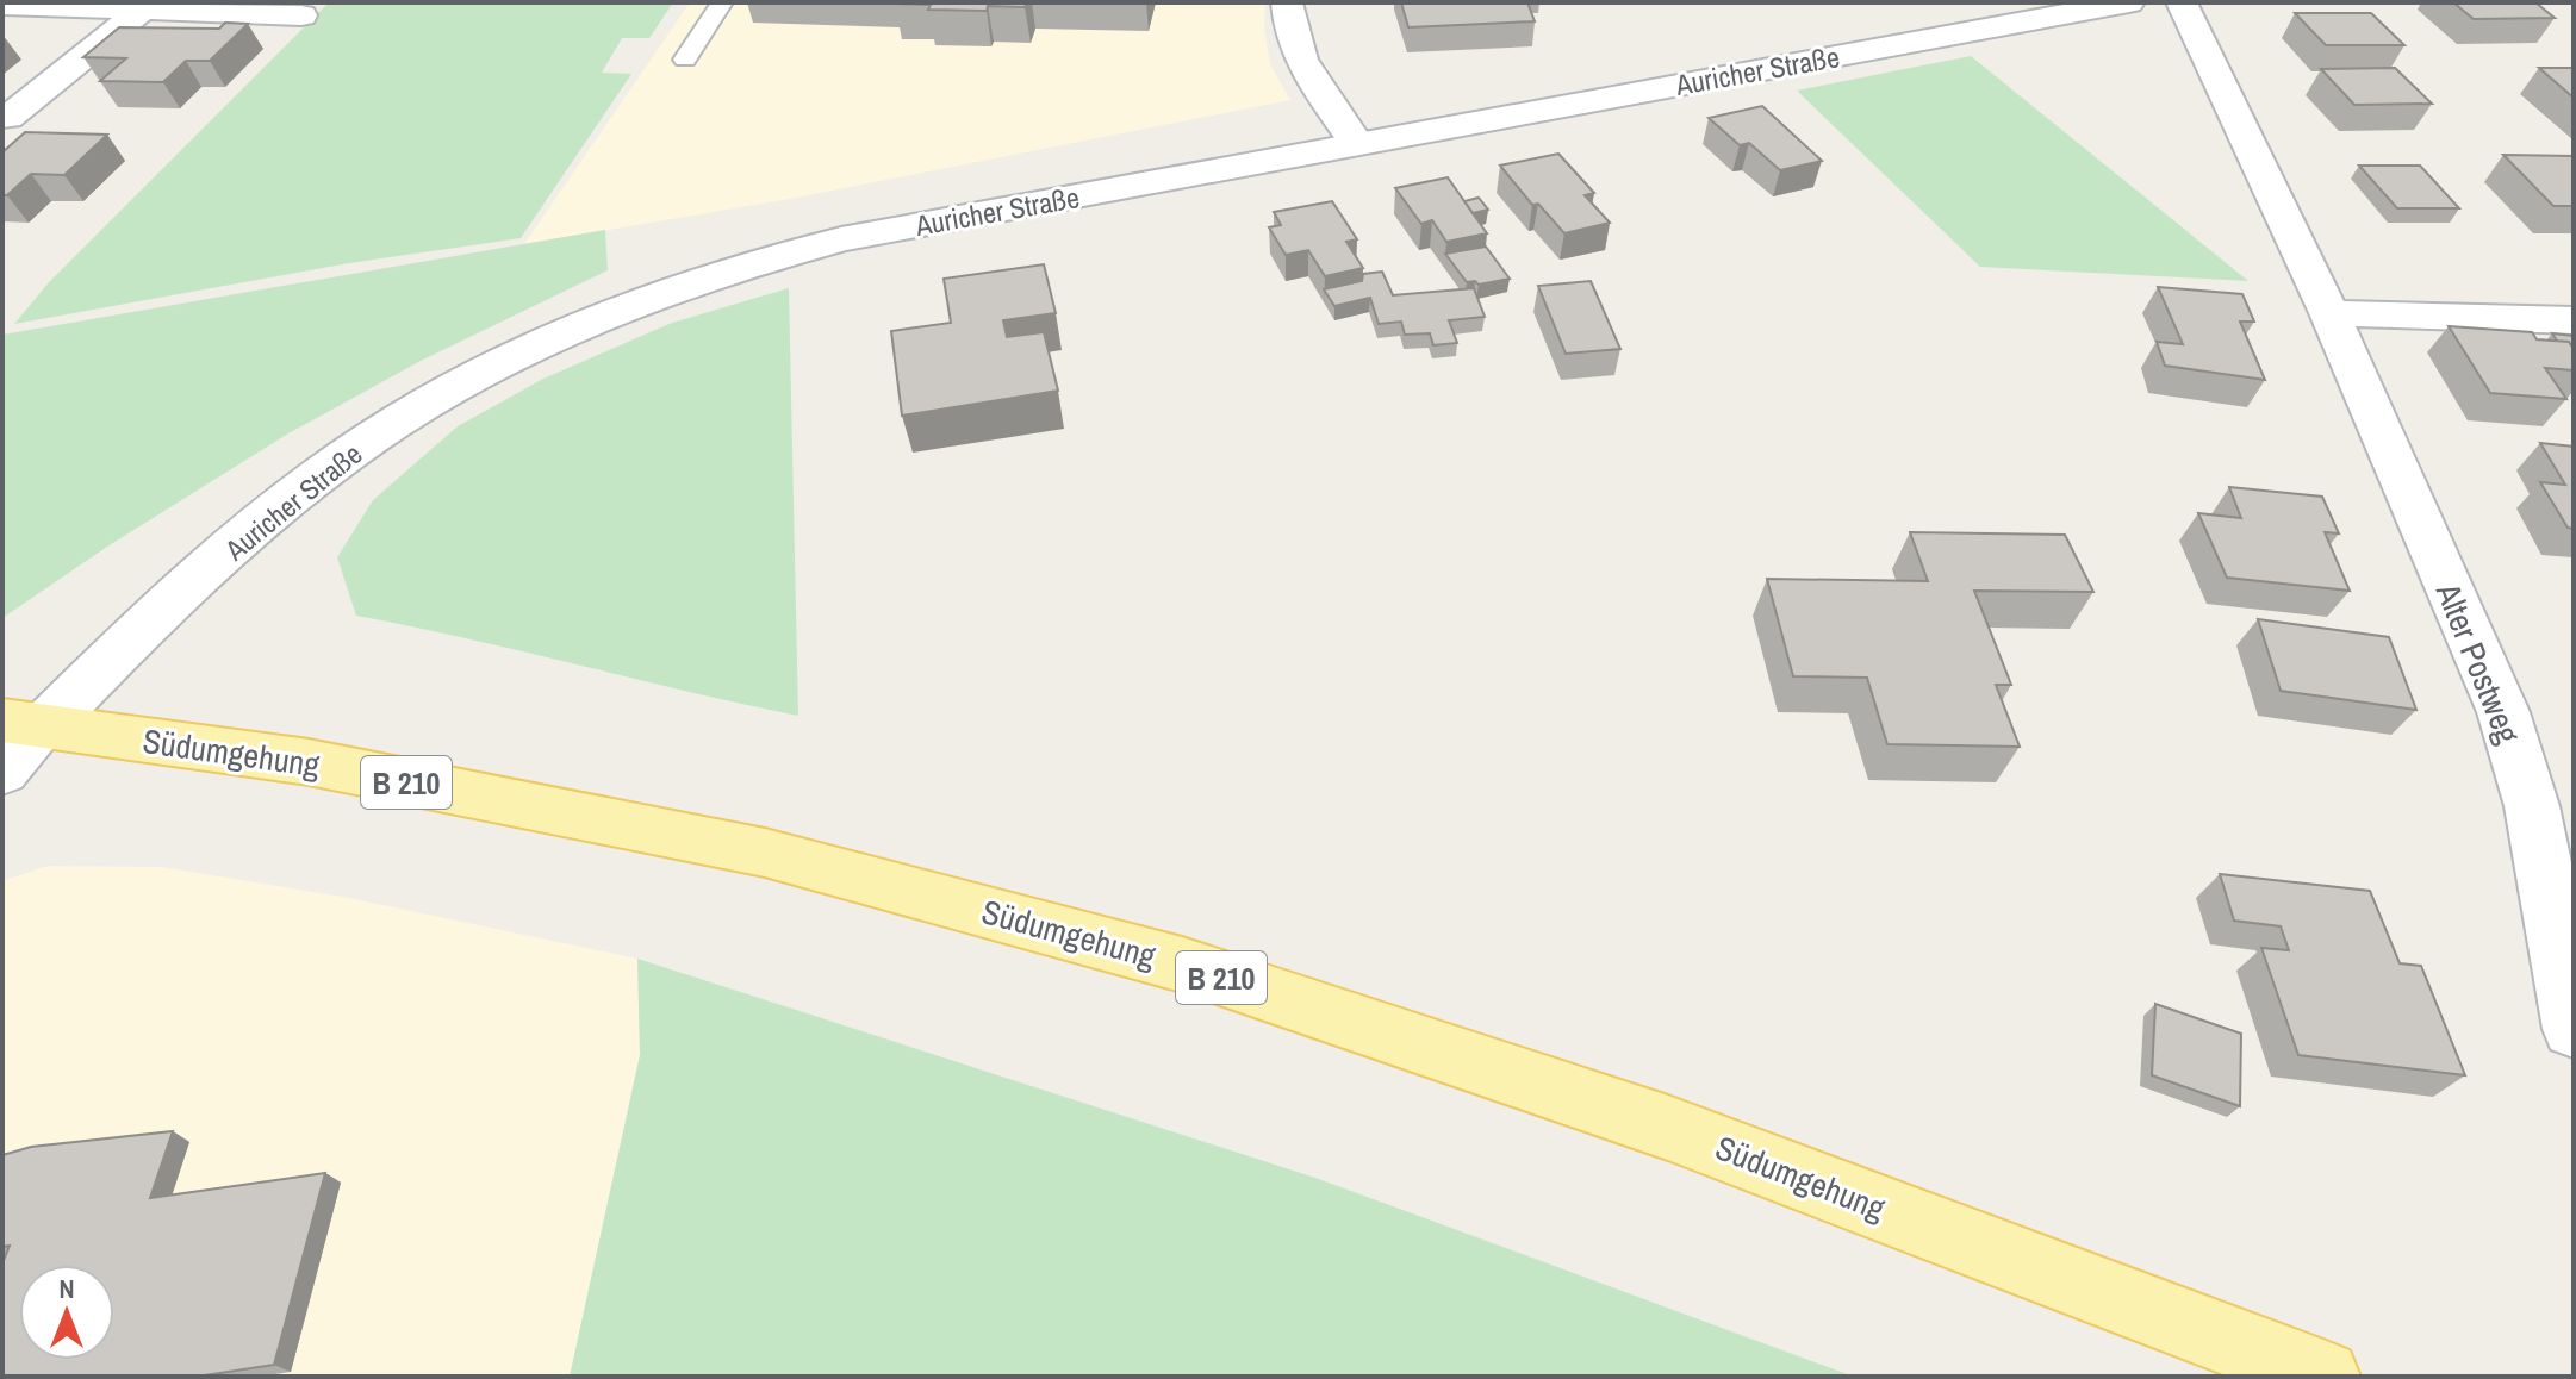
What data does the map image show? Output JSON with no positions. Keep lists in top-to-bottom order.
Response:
{
  "streets": {
    "main road": ["Südumgehung", "B 210"],
    "street": ["Auricher Straße", "Alter Postweg"]
  },
  "crossings": [
    ["Auricher Straße", "Südumgehung"]
  ],
  "north": "top"
}
